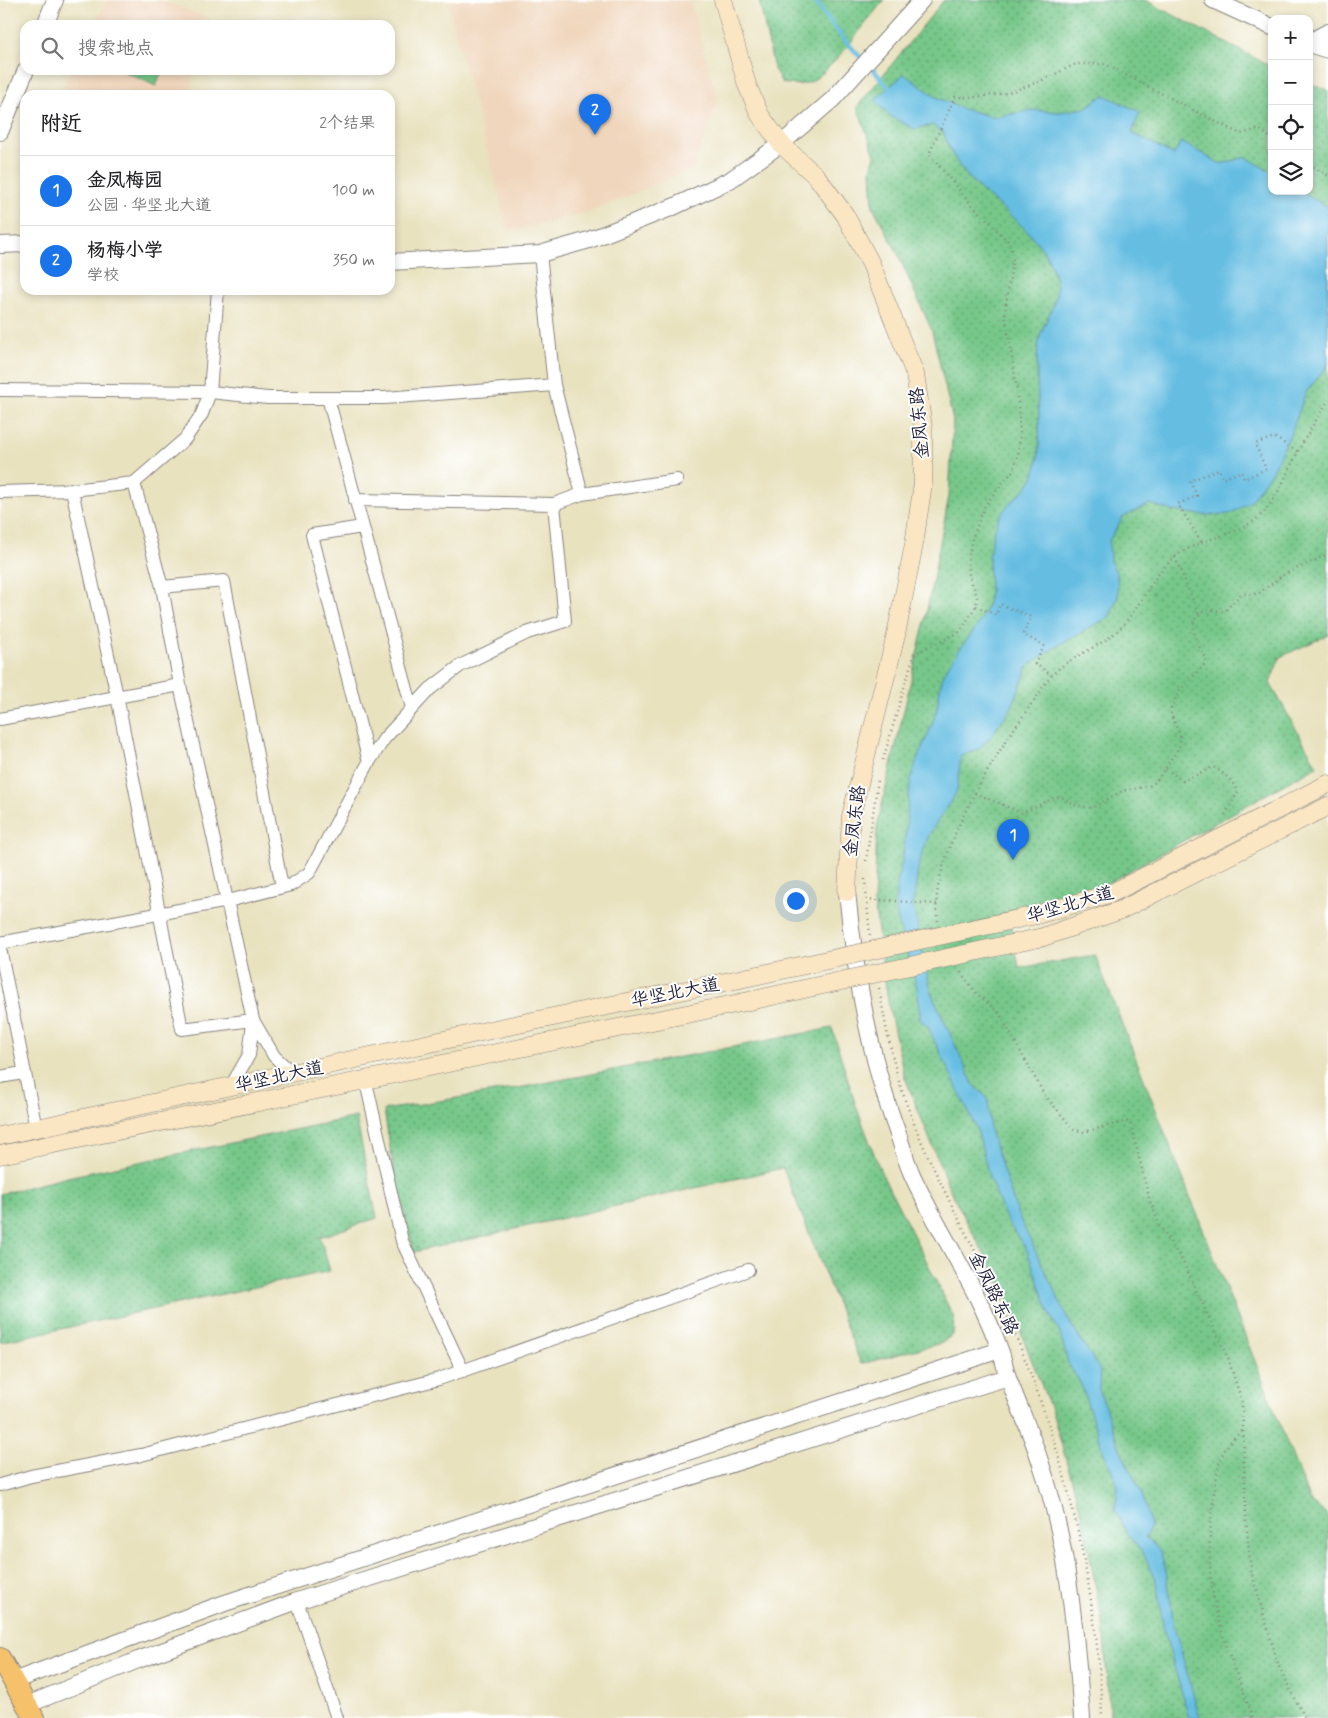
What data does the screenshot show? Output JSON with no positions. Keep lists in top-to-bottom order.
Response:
{
  "streets": {
    "main road": ["金凤东路", "华坚北大道"],
    "street": ["金凤路东路"]
  },
  "crossings": [
    ["金凤东路", "金凤路东路"]
  ],
  "page": {
    "map_buttons": ["+", "−"],
    "search": "搜索地点",
    "heading": ["附近", "2个结果"],
    "pins": ["2", "1"],
    "list": [
      {
        "mark": "1",
        "name": "金凤梅园",
        "note": "公园 · 华坚北大道",
        "value": "100 m"
      },
      {
        "mark": "2",
        "name": "杨梅小学",
        "note": "学校",
        "value": "350 m"
      }
    ]
  }
}
